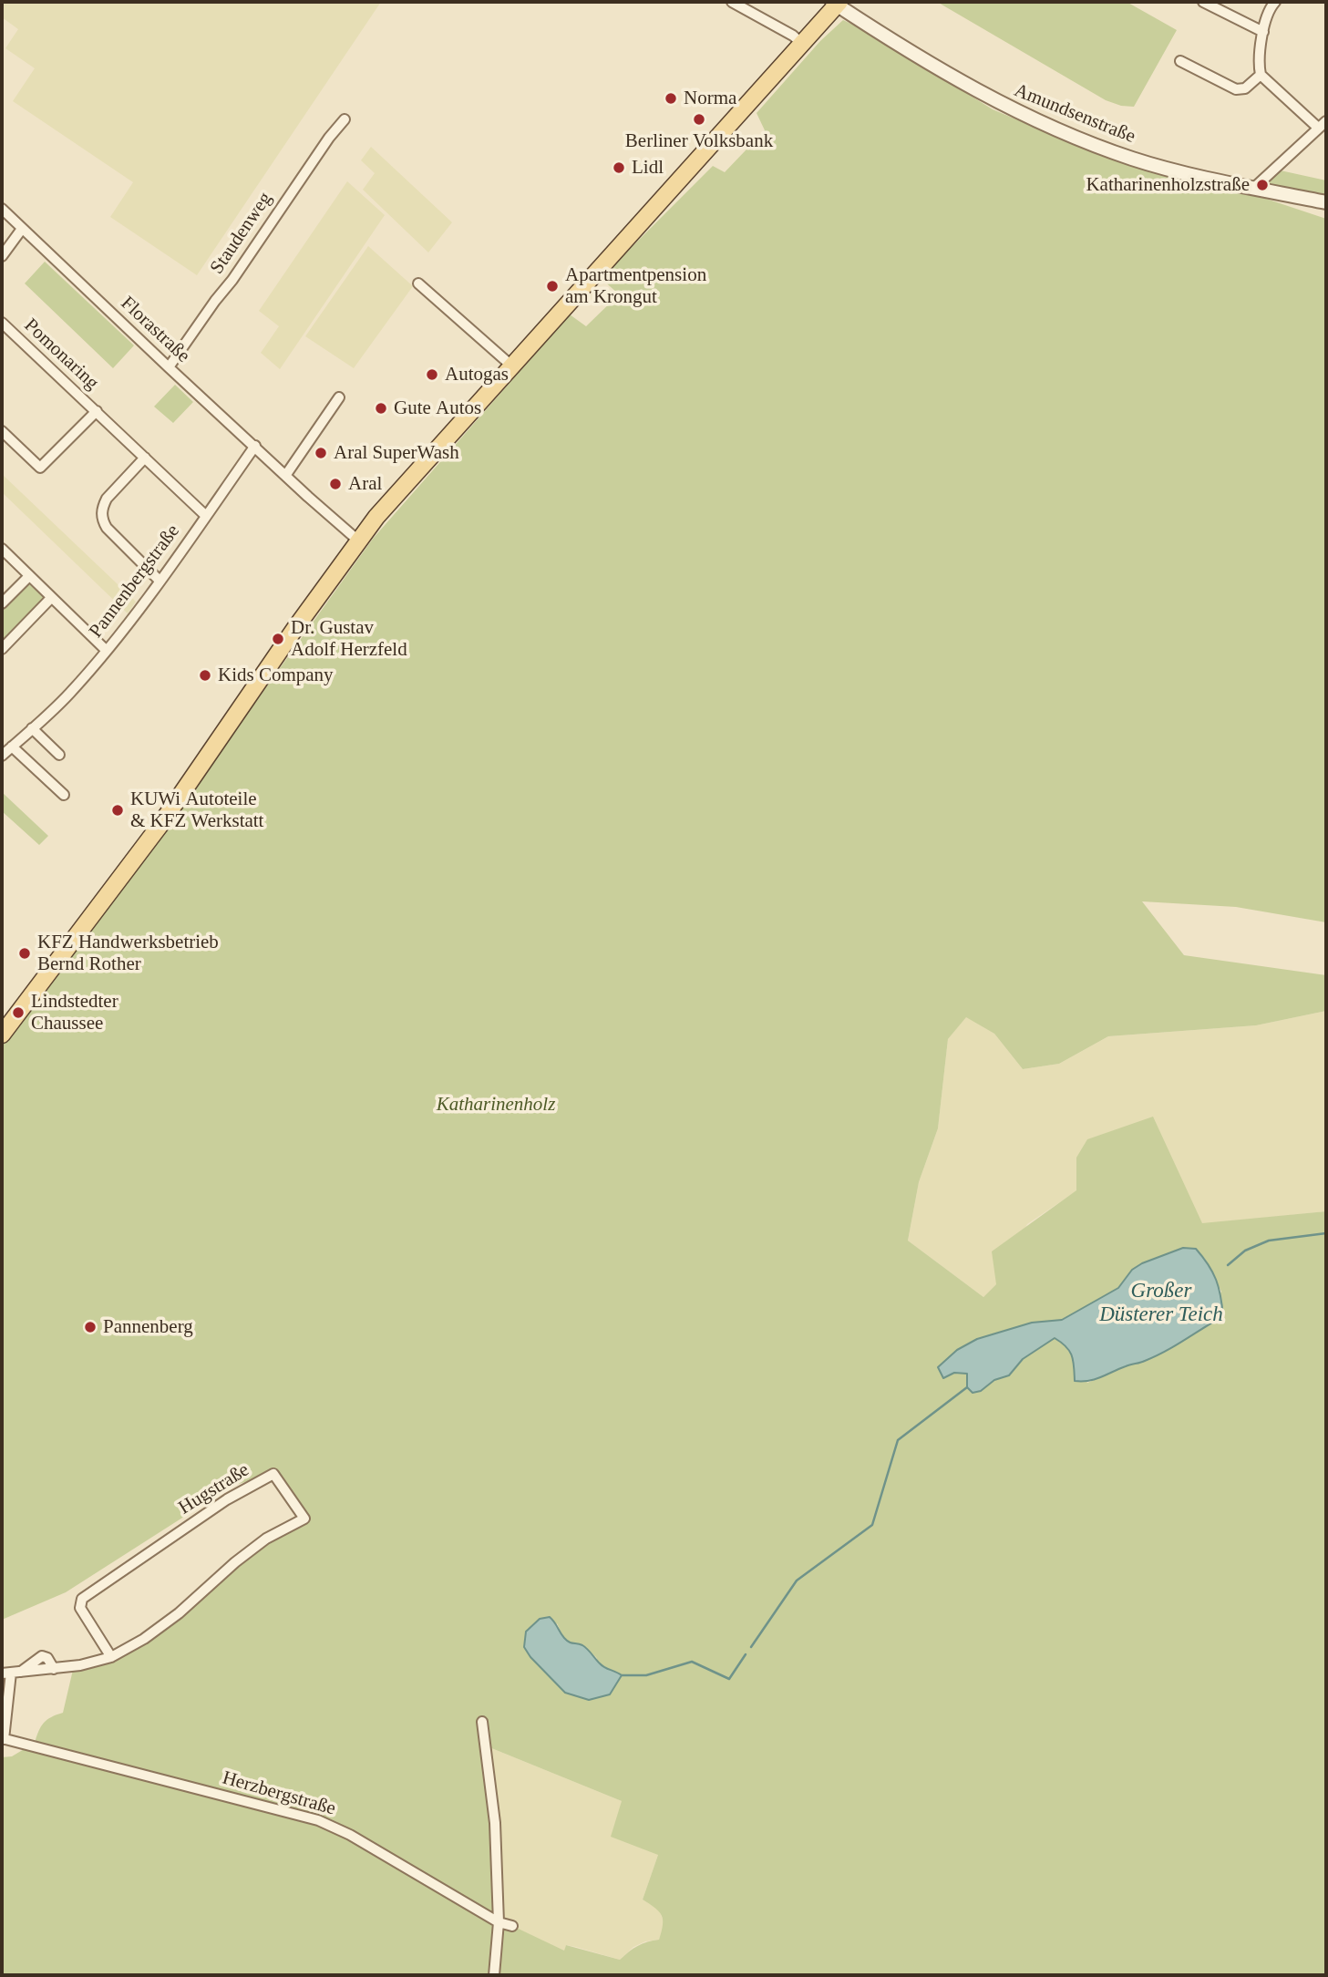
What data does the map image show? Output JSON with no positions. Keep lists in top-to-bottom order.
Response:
{
  "streets": {
    "street": [
      "Amundsenstraße",
      "Staudenweg",
      "Florastraße",
      "Pomonaring",
      "Pannenbergstraße",
      "Hugstraße",
      "Herzbergstraße"
    ]
  },
  "crossings": [
    ["Staudenweg", "Florastraße"],
    ["Florastraße", "Pannenbergstraße"],
    ["Pomonaring", "Pannenbergstraße"],
    ["Hugstraße", "Herzbergstraße"]
  ],
  "water": ["Großer Düsterer Teich"],
  "parks": ["Katharinenholz"],
  "places": [
    "Norma",
    "Berliner Volksbank",
    "Lidl",
    "Katharinenholzstraße",
    "Apartmentpension am Krongut",
    "Autogas",
    "Gute Autos",
    "Aral SuperWash",
    "Aral",
    "Dr. Gustav Adolf Herzfeld",
    "Kids Company",
    "KUWi Autoteile & KFZ Werkstatt",
    "KFZ Handwerksbetrieb Bernd Rother",
    "Lindstedter Chaussee",
    "Pannenberg"
  ]
}
